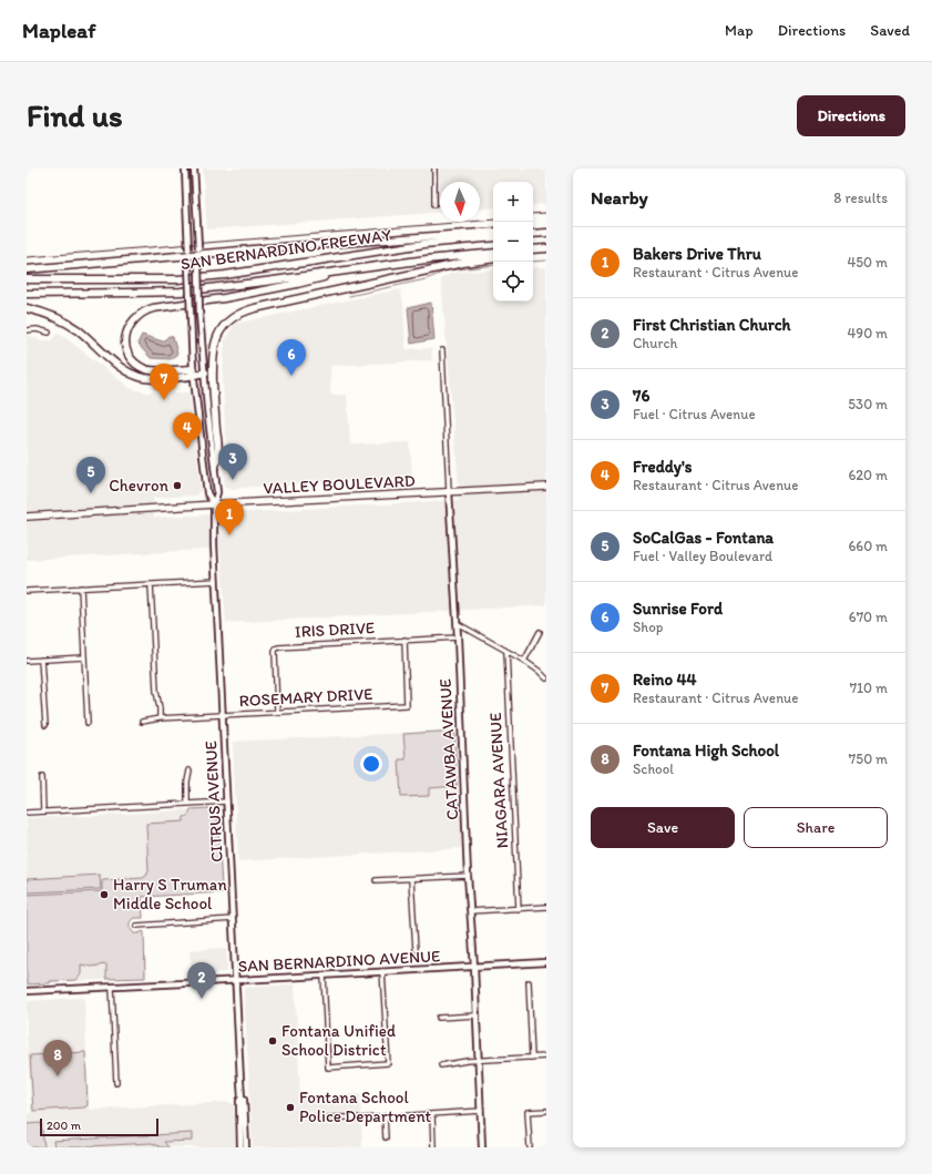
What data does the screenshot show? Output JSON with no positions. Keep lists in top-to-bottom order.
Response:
{
  "streets": {
    "highway": ["SAN BERNARDINO FREEWAY"],
    "main road": [
      "VALLEY BOULEVARD",
      "CATAWBA AVENUE",
      "CITRUS AVENUE",
      "SAN BERNARDINO AVENUE"
    ],
    "street": ["IRIS DRIVE", "ROSEMARY DRIVE", "NIAGARA AVENUE"]
  },
  "crossings": [
    ["VALLEY BOULEVARD", "CATAWBA AVENUE"],
    ["VALLEY BOULEVARD", "CITRUS AVENUE"],
    ["IRIS DRIVE", "ROSEMARY DRIVE"],
    ["IRIS DRIVE", "CATAWBA AVENUE"],
    ["ROSEMARY DRIVE", "CITRUS AVENUE"],
    ["CATAWBA AVENUE", "SAN BERNARDINO AVENUE"],
    ["CITRUS AVENUE", "SAN BERNARDINO AVENUE"]
  ],
  "places": [
    "Chevron",
    "Harry S Truman Middle School",
    "Fontana Unified School District",
    "Fontana School Police Department"
  ],
  "scale_bar": "200 m",
  "north": "bottom",
  "page": {
    "header": "Mapleaf",
    "nav": ["Map", "Directions", "Saved"],
    "buttons": [
      "Directions",
      ["Save", "Share"]
    ],
    "title": "Find us",
    "heading": ["Nearby", "8 results"],
    "map_buttons": ["+", "−"],
    "list": [
      {
        "mark": "1",
        "name": "Bakers Drive Thru",
        "note": "Restaurant · Citrus Avenue",
        "value": "450 m"
      },
      {
        "mark": "2",
        "name": "First Christian Church",
        "note": "Church",
        "value": "490 m"
      },
      {
        "mark": "3",
        "name": "76",
        "note": "Fuel · Citrus Avenue",
        "value": "530 m"
      },
      {
        "mark": "4",
        "name": "Freddy's",
        "note": "Restaurant · Citrus Avenue",
        "value": "620 m"
      },
      {
        "mark": "5",
        "name": "SoCalGas - Fontana",
        "note": "Fuel · Valley Boulevard",
        "value": "660 m"
      },
      {
        "mark": "6",
        "name": "Sunrise Ford",
        "note": "Shop",
        "value": "670 m"
      },
      {
        "mark": "7",
        "name": "Reino 44",
        "note": "Restaurant · Citrus Avenue",
        "value": "710 m"
      },
      {
        "mark": "8",
        "name": "Fontana High School",
        "note": "School",
        "value": "750 m"
      }
    ],
    "pins": [
      "6",
      "7",
      "4",
      "3",
      "5",
      "1",
      "2",
      "8"
    ],
    "scale": "200 m"
  }
}
